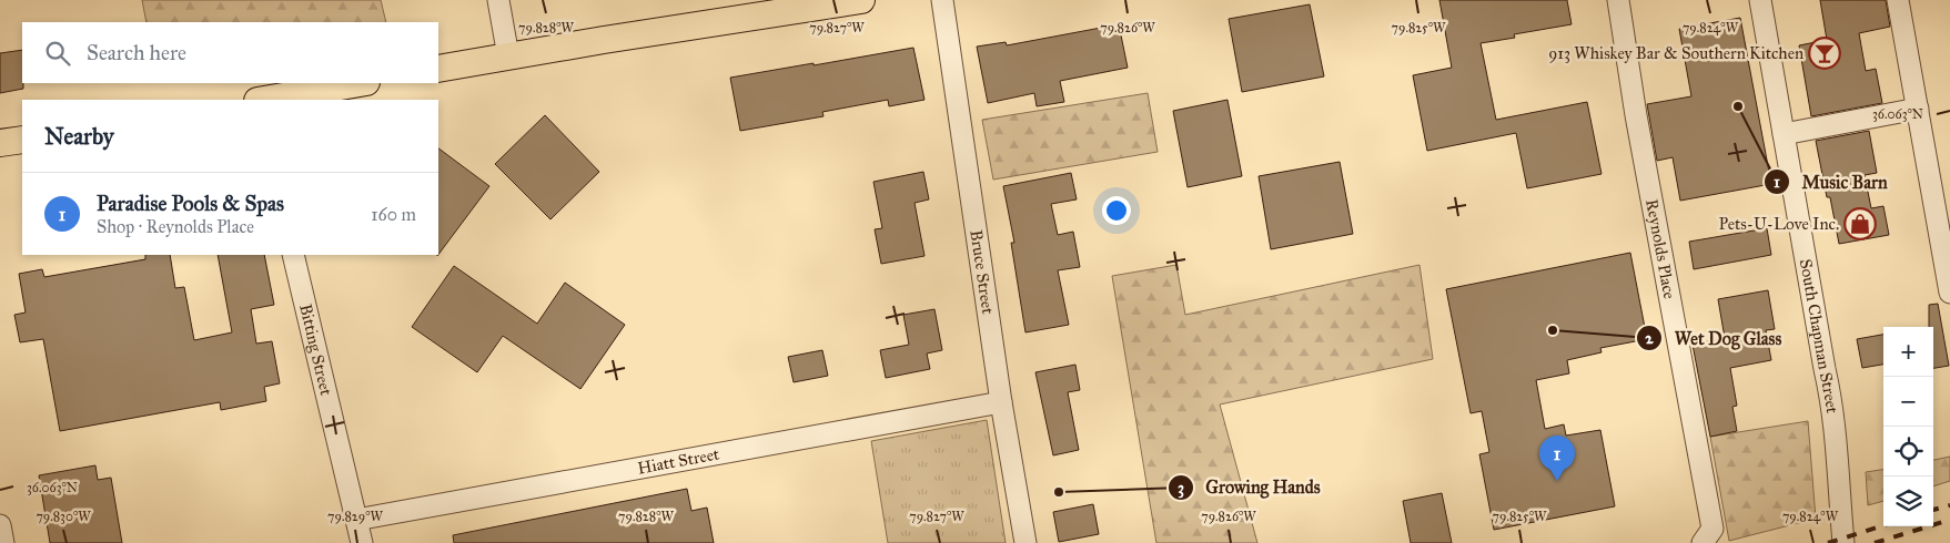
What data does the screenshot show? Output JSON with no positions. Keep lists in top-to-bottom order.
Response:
{
  "streets": {
    "street": [
      "Reynolds Place",
      "Bruce Street",
      "South Chapman Street",
      "Bitting Street",
      "Hiatt Street"
    ]
  },
  "crossings": [
    ["Bruce Street", "Hiatt Street"],
    ["Bitting Street", "Hiatt Street"]
  ],
  "places": {
    "bar": ["913 Whiskey Bar & Southern Kitchen"],
    "other": ["Music Barn", "Wet Dog Glass", "Growing Hands"],
    "shop": ["Pets-U-Love Inc."]
  },
  "page": {
    "search": "Search here",
    "heading": "Nearby",
    "list": [
      {
        "mark": "1",
        "name": "Paradise Pools & Spas",
        "note": "Shop · Reynolds Place",
        "value": "160 m"
      }
    ],
    "map_buttons": ["+", "−"],
    "pins": "1"
  },
  "coordinates": [
    "79.828°W",
    "79.827°W",
    "79.826°W",
    "79.825°W",
    "79.824°W",
    "36.063°N",
    "79.830°W",
    "79.829°W"
  ]
}
